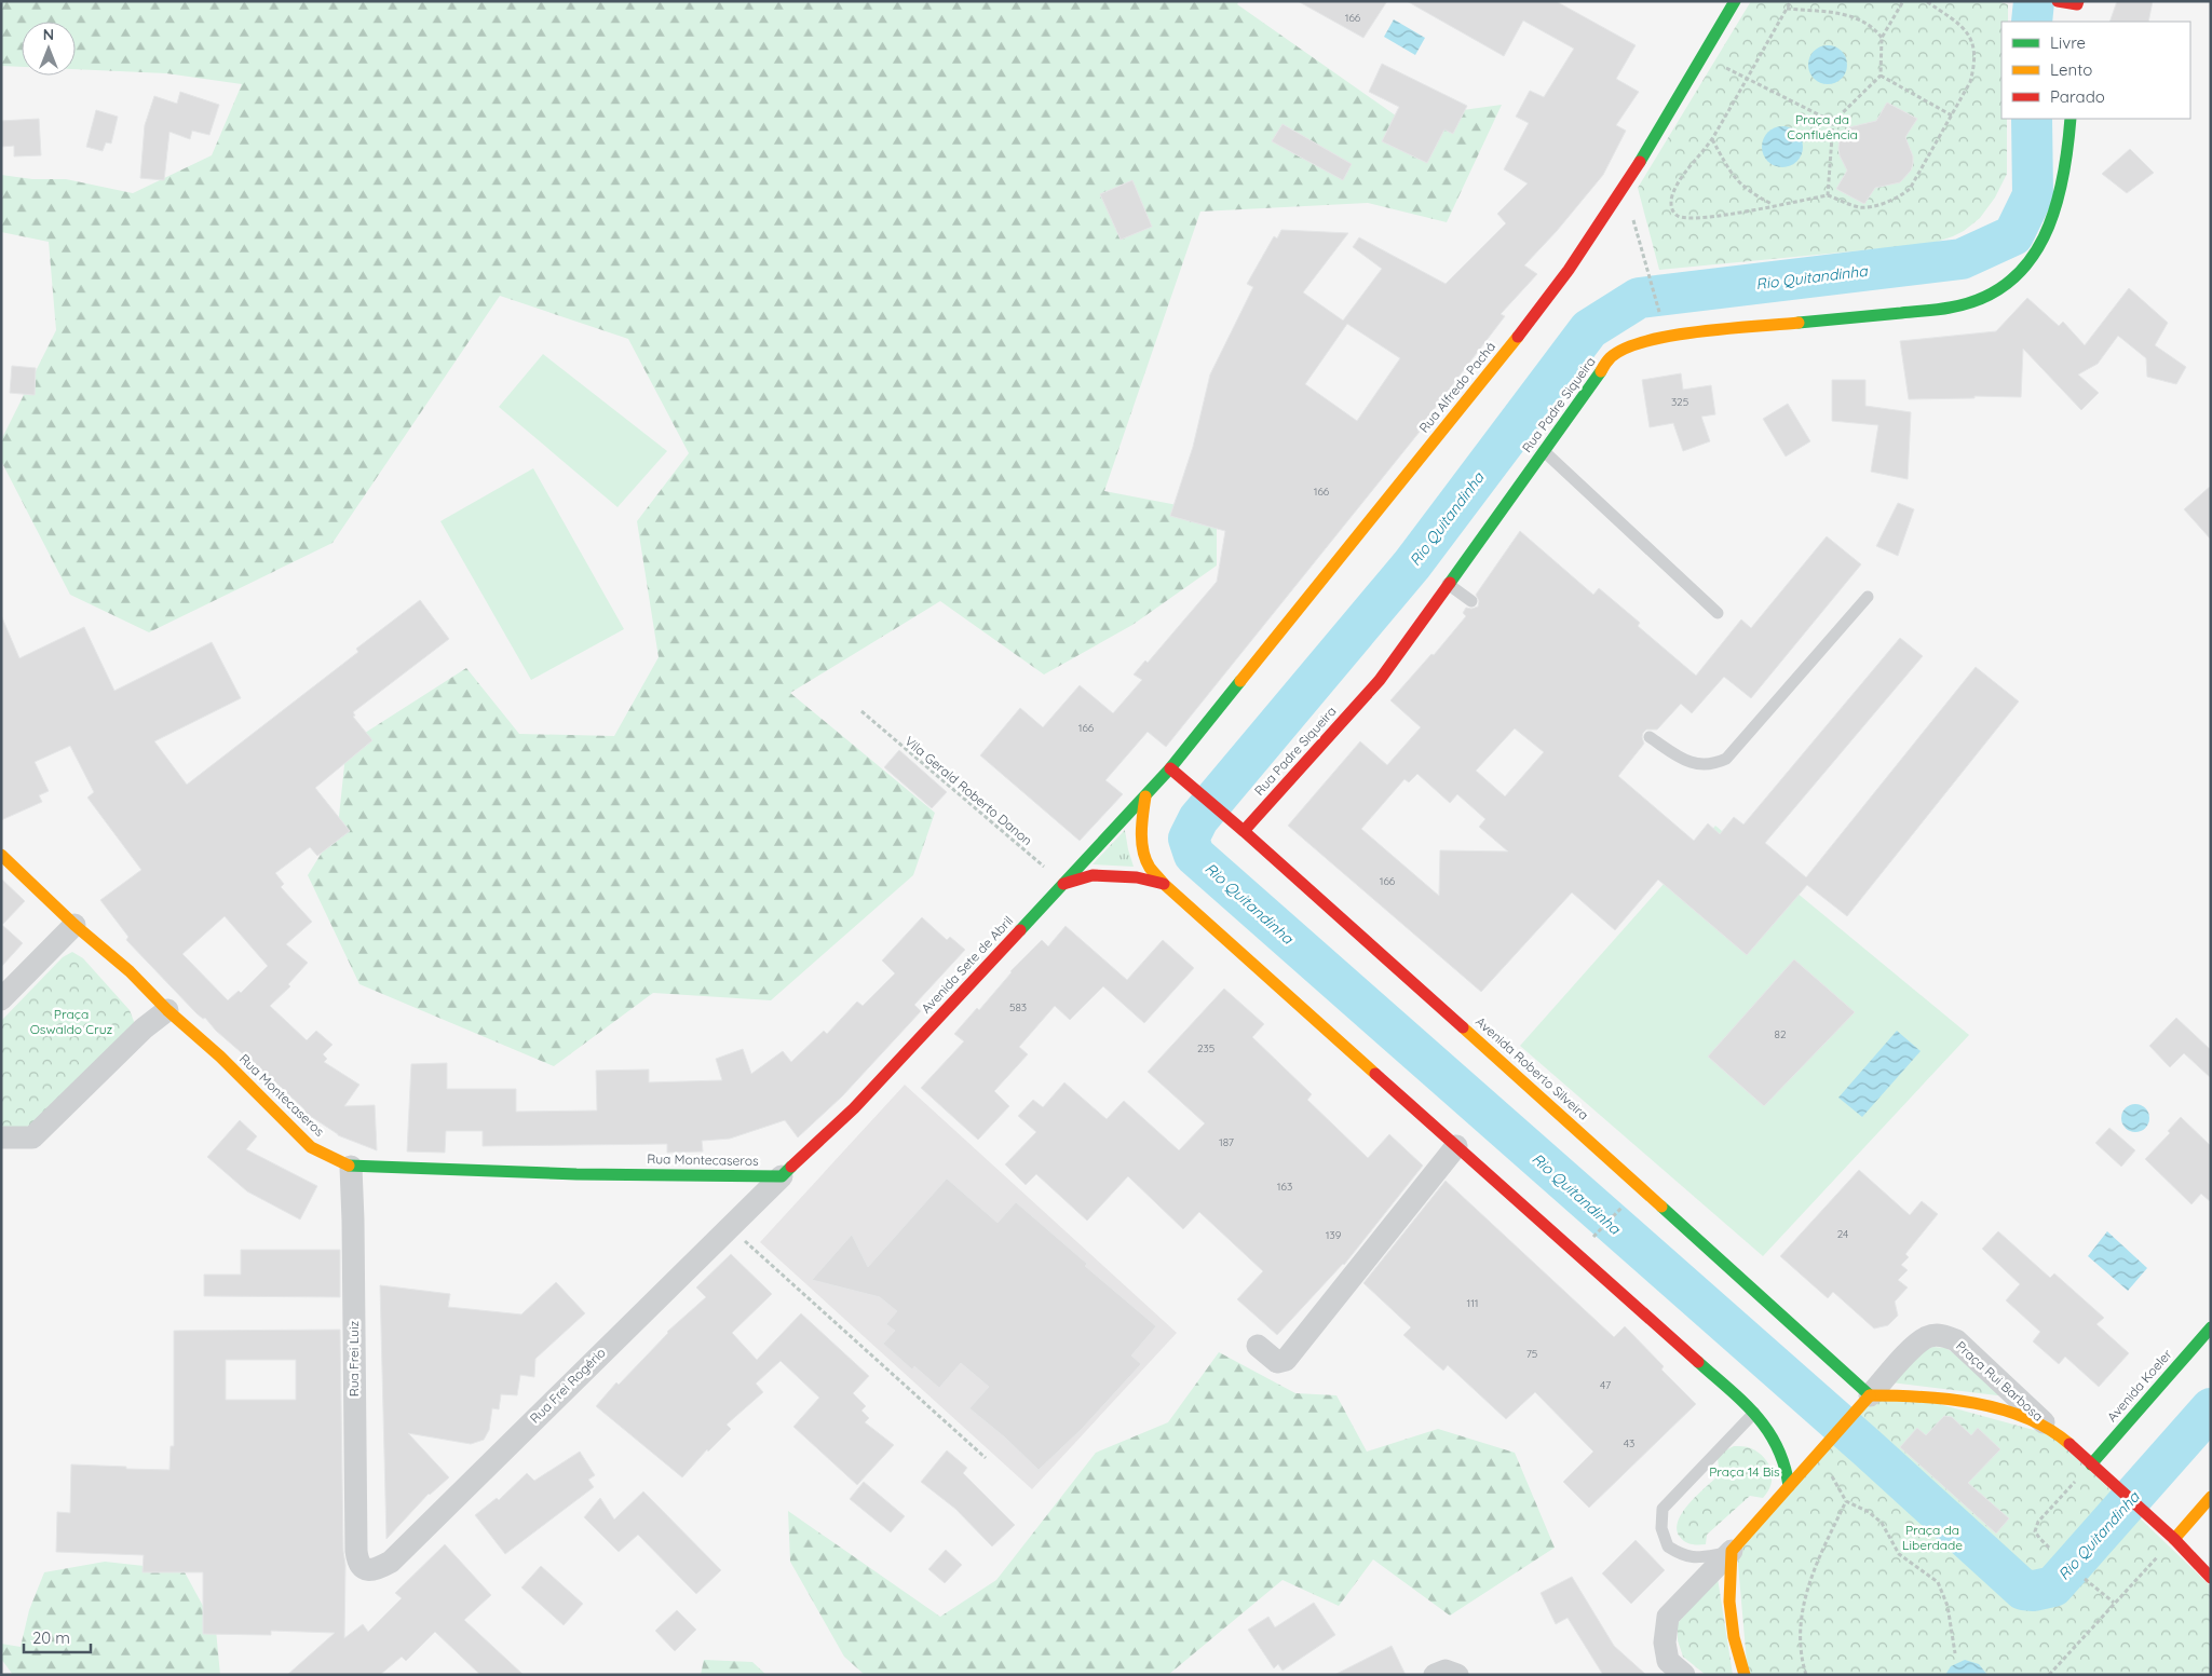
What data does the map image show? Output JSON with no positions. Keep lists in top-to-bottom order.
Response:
{
  "streets": {
    "main road": [
      "Rua Alfredo Pachá",
      "Rua Padre Siqueira",
      "Avenida Sete de Abril",
      "Avenida Roberto Silveira",
      "Rua Montecaseros",
      "Avenida Koeler"
    ],
    "street": ["Rua Frei Luiz", "Praça Rui Barbosa", "Rua Frei Rogério"],
    "path": ["Vila Gerald Roberto Danon"]
  },
  "crossings": [
    ["Rua Alfredo Pachá", "Avenida Sete de Abril"],
    ["Rua Alfredo Pachá", "Avenida Roberto Silveira"],
    ["Rua Padre Siqueira", "Avenida Roberto Silveira"],
    ["Vila Gerald Roberto Danon", "Avenida Sete de Abril"],
    ["Avenida Sete de Abril", "Avenida Roberto Silveira"],
    ["Avenida Sete de Abril", "Rua Montecaseros"],
    ["Avenida Sete de Abril", "Rua Frei Rogério"],
    ["Avenida Roberto Silveira", "Praça Rui Barbosa"],
    ["Rua Montecaseros", "Rua Frei Luiz"],
    ["Rua Montecaseros", "Rua Frei Rogério"],
    ["Rua Frei Luiz", "Rua Frei Rogério"]
  ],
  "water": ["Rio Quitandinha"],
  "parks": [
    "Praça da Confluência",
    "Praça Oswaldo Cruz",
    "Praça 14 Bis",
    "Praça da Liberdade"
  ],
  "house_numbers": [
    "166",
    "325",
    "166",
    "166",
    "166",
    "583",
    "82",
    "235",
    "187",
    "163",
    "24",
    "139",
    "111",
    "75",
    "47",
    "43"
  ],
  "legend": ["Livre", "Lento", "Parado"],
  "scale_bar": "20 m",
  "north": "top"
}
